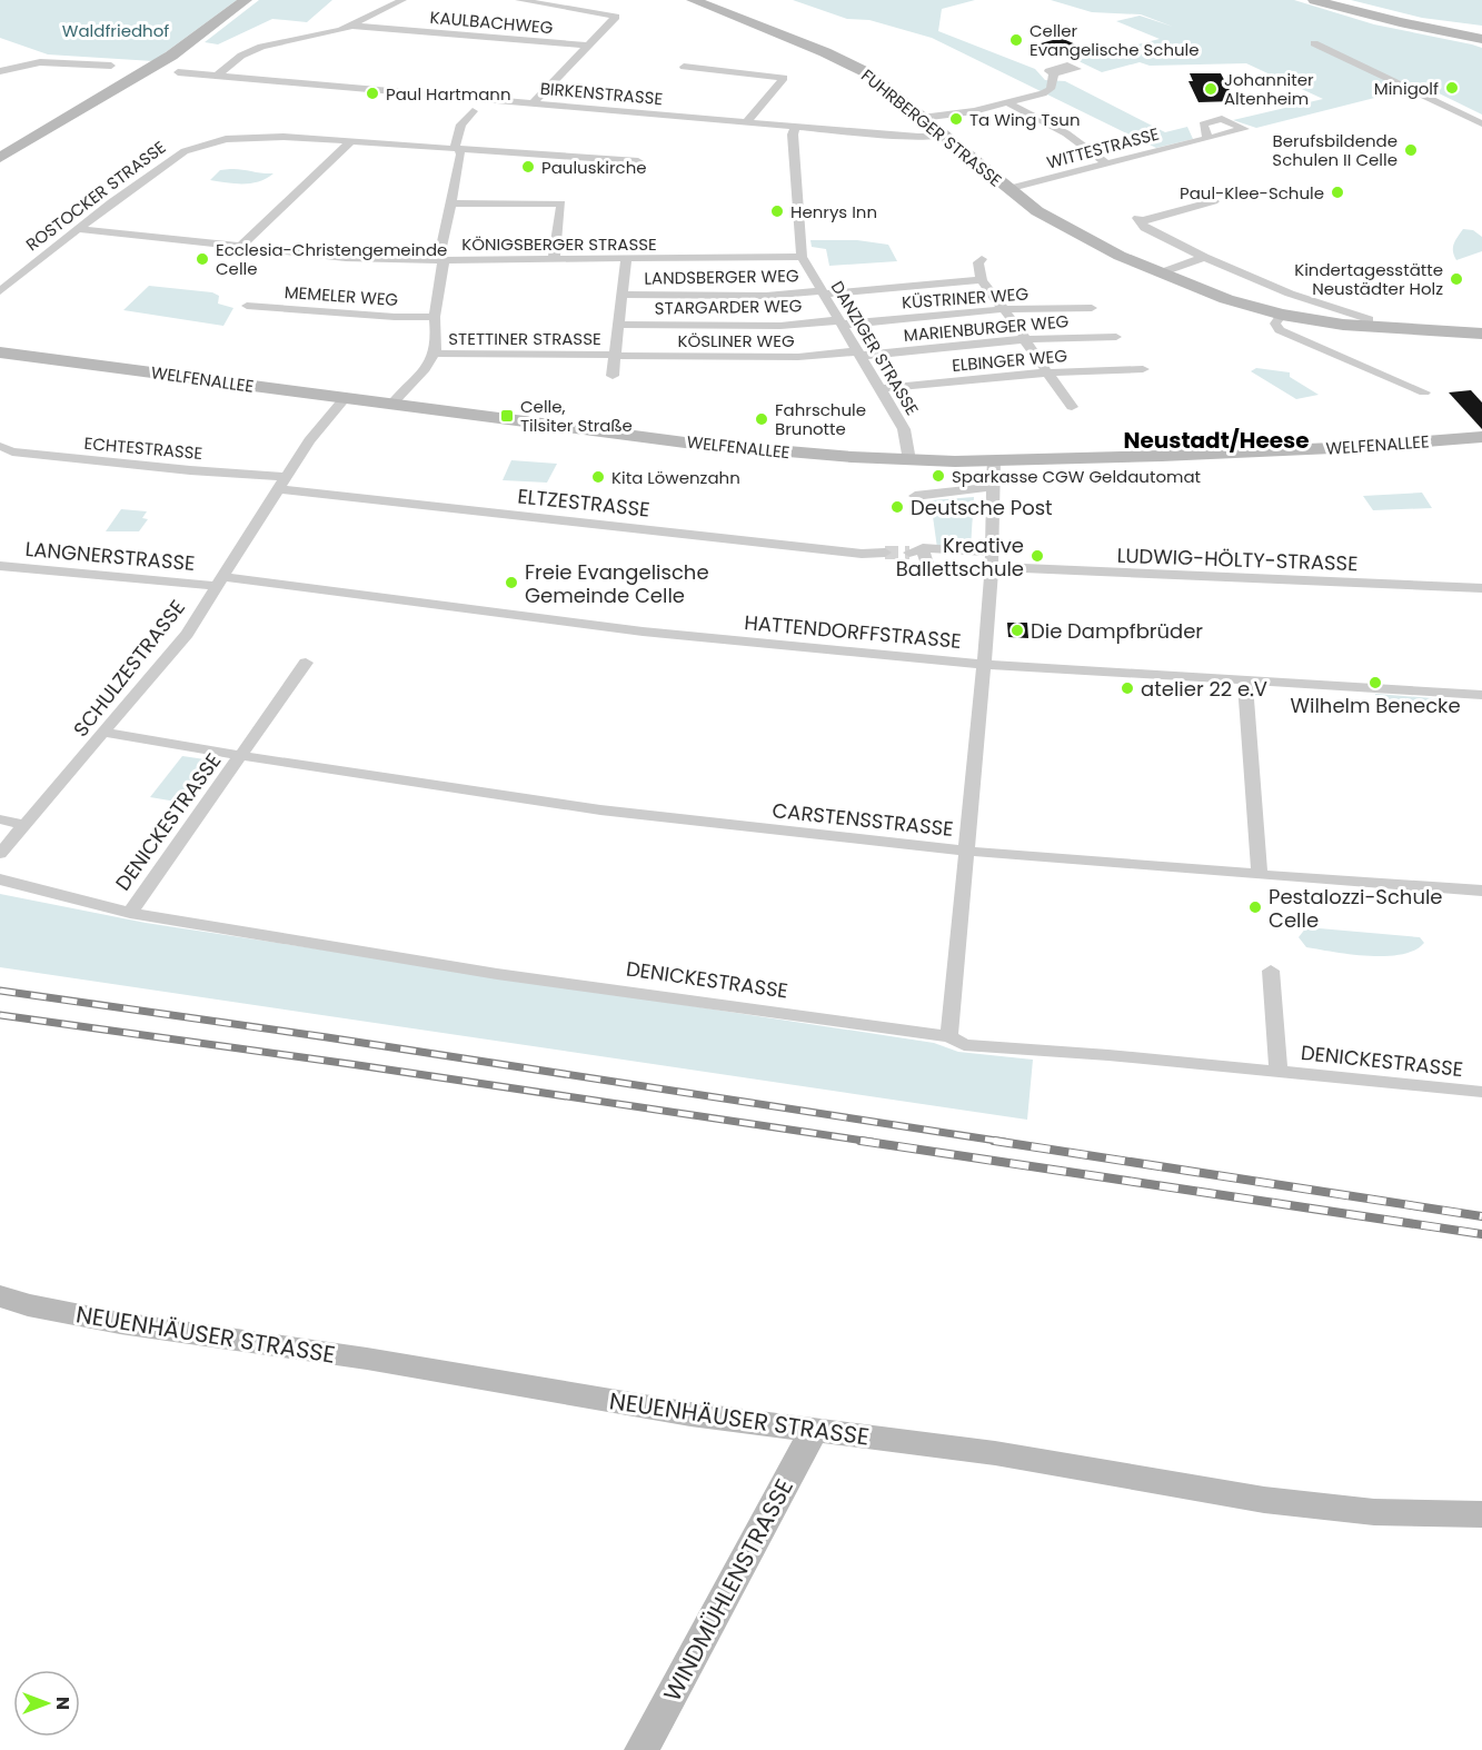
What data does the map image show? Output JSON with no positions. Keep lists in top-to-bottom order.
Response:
{
  "streets": {
    "street": [
      "KAULBACHWEG",
      "BIRKENSTRASSE",
      "FUHRBERGER STRASSE",
      "WITTESTRASSE",
      "ROSTOCKER STRASSE",
      "KÖNIGSBERGER STRASSE",
      "LANDSBERGER WEG",
      "MEMELER WEG",
      "KÜSTRINER WEG",
      "STARGARDER WEG",
      "MARIENBURGER WEG",
      "STETTINER STRASSE",
      "KÖSLINER WEG",
      "DANZIGER STRASSE",
      "ELBINGER WEG",
      "WELFENALLEE",
      "ECHTESTRASSE",
      "ELTZESTRASSE",
      "LANGNERSTRASSE",
      "LUDWIG-HÖLTY-STRASSE",
      "HATTENDORFFSTRASSE",
      "SCHULZESTRASSE",
      "CARSTENSSTRASSE",
      "DENICKESTRASSE",
      "NEUENHÄUSER STRASSE",
      "WINDMÜHLENSTRASSE"
    ]
  },
  "crossings": [
    ["BIRKENSTRASSE", "FUHRBERGER STRASSE"],
    ["FUHRBERGER STRASSE", "WITTESTRASSE"],
    ["ROSTOCKER STRASSE", "KÖNIGSBERGER STRASSE"],
    ["KÖNIGSBERGER STRASSE", "STETTINER STRASSE"],
    ["KÖNIGSBERGER STRASSE", "DANZIGER STRASSE"],
    ["LANDSBERGER WEG", "STETTINER STRASSE"],
    ["LANDSBERGER WEG", "DANZIGER STRASSE"],
    ["KÜSTRINER WEG", "STARGARDER WEG"],
    ["KÜSTRINER WEG", "DANZIGER STRASSE"],
    ["STARGARDER WEG", "STETTINER STRASSE"],
    ["STARGARDER WEG", "DANZIGER STRASSE"],
    ["MARIENBURGER WEG", "KÖSLINER WEG"],
    ["MARIENBURGER WEG", "DANZIGER STRASSE"],
    ["STETTINER STRASSE", "KÖSLINER WEG"],
    ["KÖSLINER WEG", "DANZIGER STRASSE"],
    ["DANZIGER STRASSE", "ELBINGER WEG"],
    ["DANZIGER STRASSE", "WELFENALLEE"],
    ["WELFENALLEE", "SCHULZESTRASSE"],
    ["ECHTESTRASSE", "ELTZESTRASSE"],
    ["ECHTESTRASSE", "SCHULZESTRASSE"],
    ["ELTZESTRASSE", "SCHULZESTRASSE"],
    ["LANGNERSTRASSE", "HATTENDORFFSTRASSE"],
    ["LANGNERSTRASSE", "SCHULZESTRASSE"],
    ["HATTENDORFFSTRASSE", "SCHULZESTRASSE"],
    ["SCHULZESTRASSE", "CARSTENSSTRASSE"],
    ["CARSTENSSTRASSE", "DENICKESTRASSE"],
    ["NEUENHÄUSER STRASSE", "WINDMÜHLENSTRASSE"]
  ],
  "districts": ["Neustadt/Heese"],
  "parks": ["Waldfriedhof"],
  "places": {
    "other": [
      "Celler Evangelische Schule",
      "Minigolf",
      "Johanniter Altenheim",
      "Paul Hartmann",
      "Ta Wing Tsun",
      "Berufsbildende Schulen II Celle",
      "Pauluskirche",
      "Paul-Klee-Schule",
      "Henrys Inn",
      "Ecclesia-Christengemeinde Celle",
      "Kindertagesstätte Neustädter Holz",
      "Fahrschule Brunotte",
      "Sparkasse CGW Geldautomat",
      "Kita Löwenzahn",
      "Deutsche Post",
      "Kreative Ballettschule",
      "Freie Evangelische Gemeinde Celle",
      "Die Dampfbrüder",
      "Wilhelm Benecke",
      "atelier 22 e.V",
      "Pestalozzi-Schule Celle"
    ],
    "transit": ["Celle, Tilsiter Straße"]
  },
  "north": "right"
}
